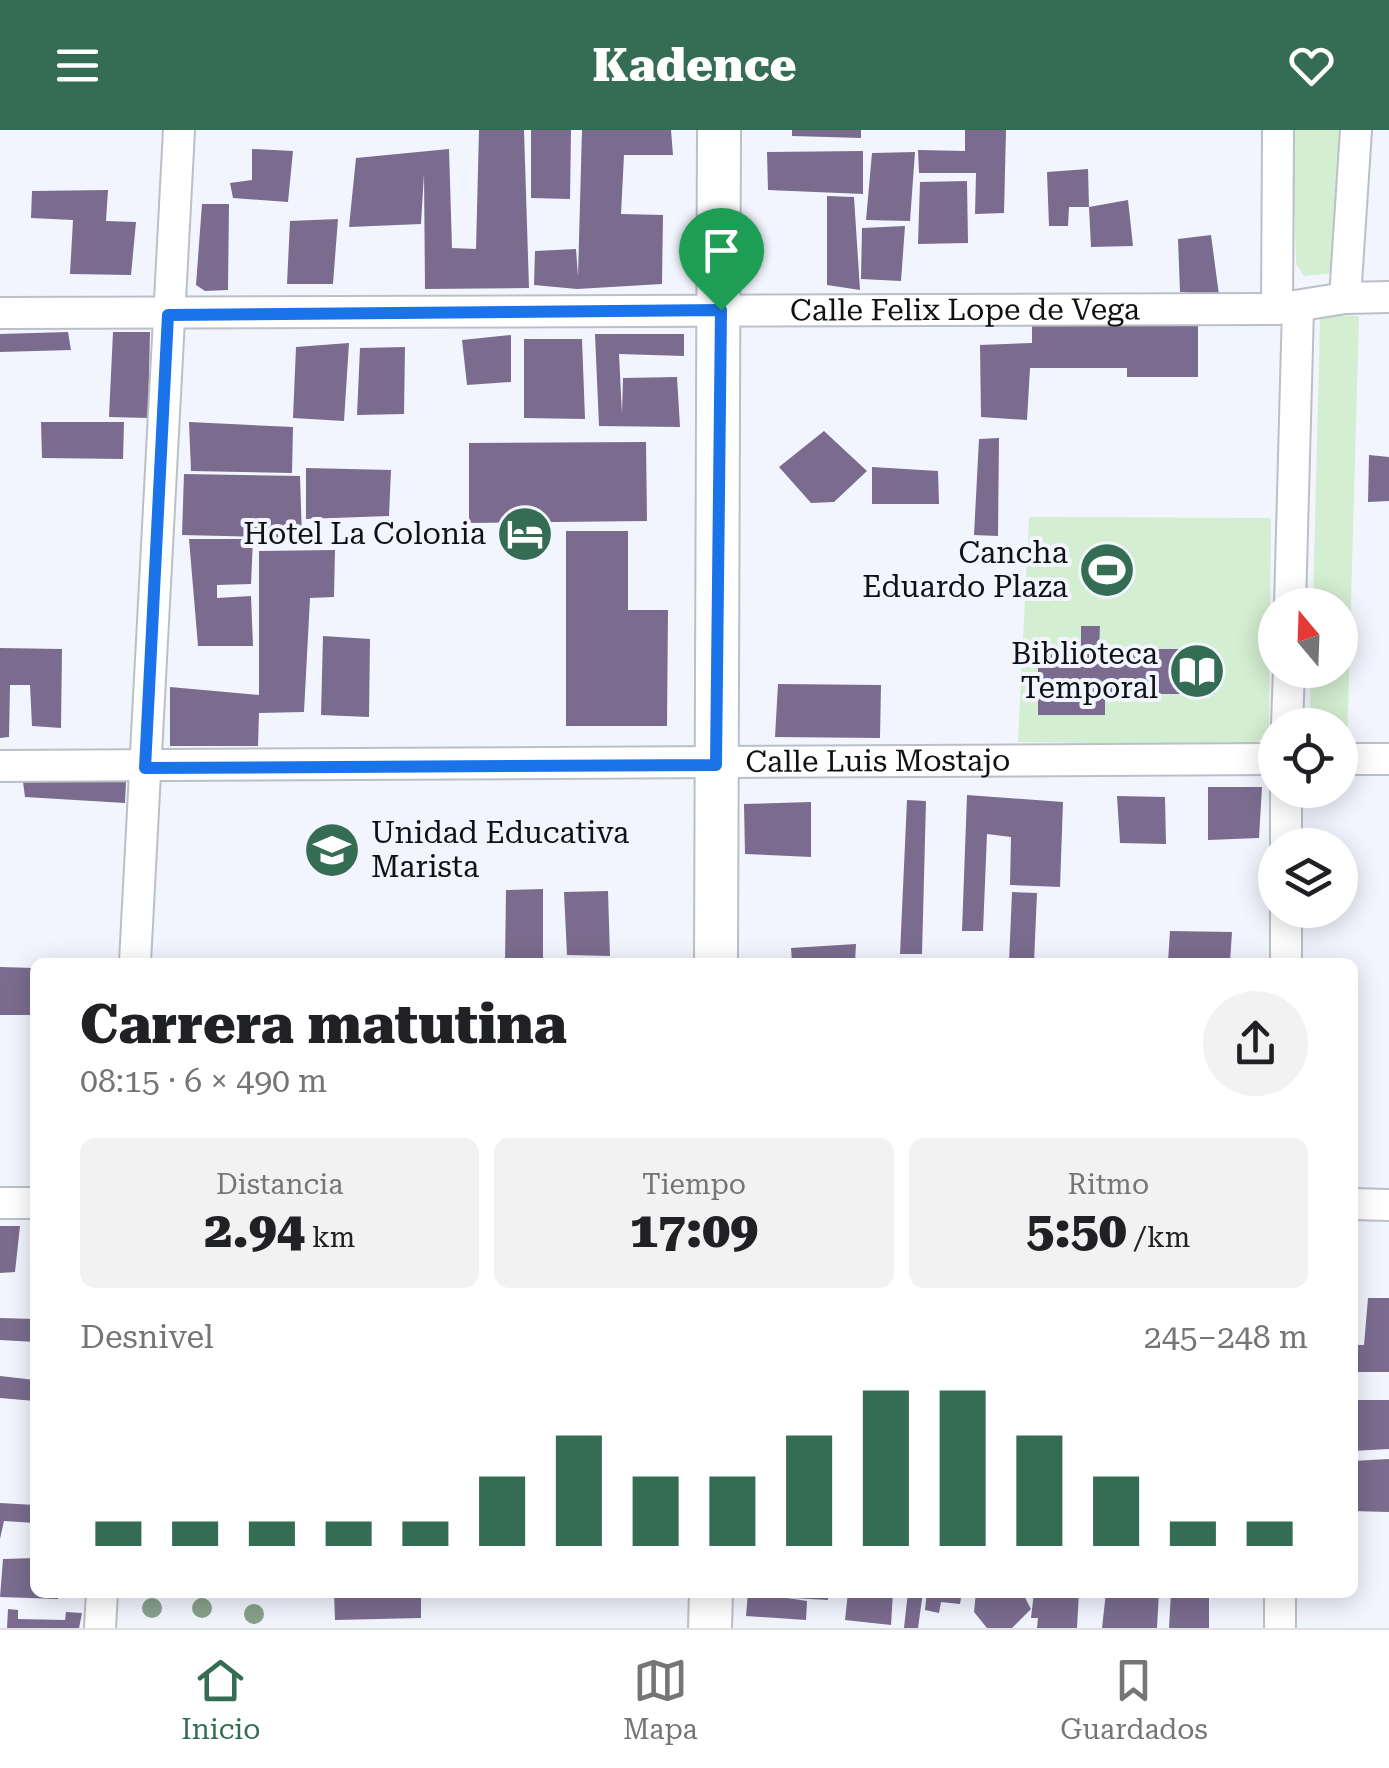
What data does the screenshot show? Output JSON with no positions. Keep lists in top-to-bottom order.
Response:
{
  "streets": {
    "street": ["Calle Felix Lope de Vega", "Calle Luis Mostajo"]
  },
  "places": {
    "hotel": ["Hotel La Colonia"],
    "sports": ["Cancha Eduardo Plaza"],
    "library": ["Biblioteca Temporal"],
    "school or university": ["Unidad Educativa Marista"]
  },
  "north": "top",
  "page": {
    "header": "Kadence",
    "heading": ["Carrera matutina", "08:15 · 6 × 490 m"],
    "stats": [
      ["Distancia", "2.94 km"],
      ["Tiempo", "17:09"],
      ["Ritmo", "5:50 /km"]
    ],
    "chart": ["Desnivel", "245–248 m"],
    "tabs": ["Inicio", "Mapa", "Guardados"]
  }
}
